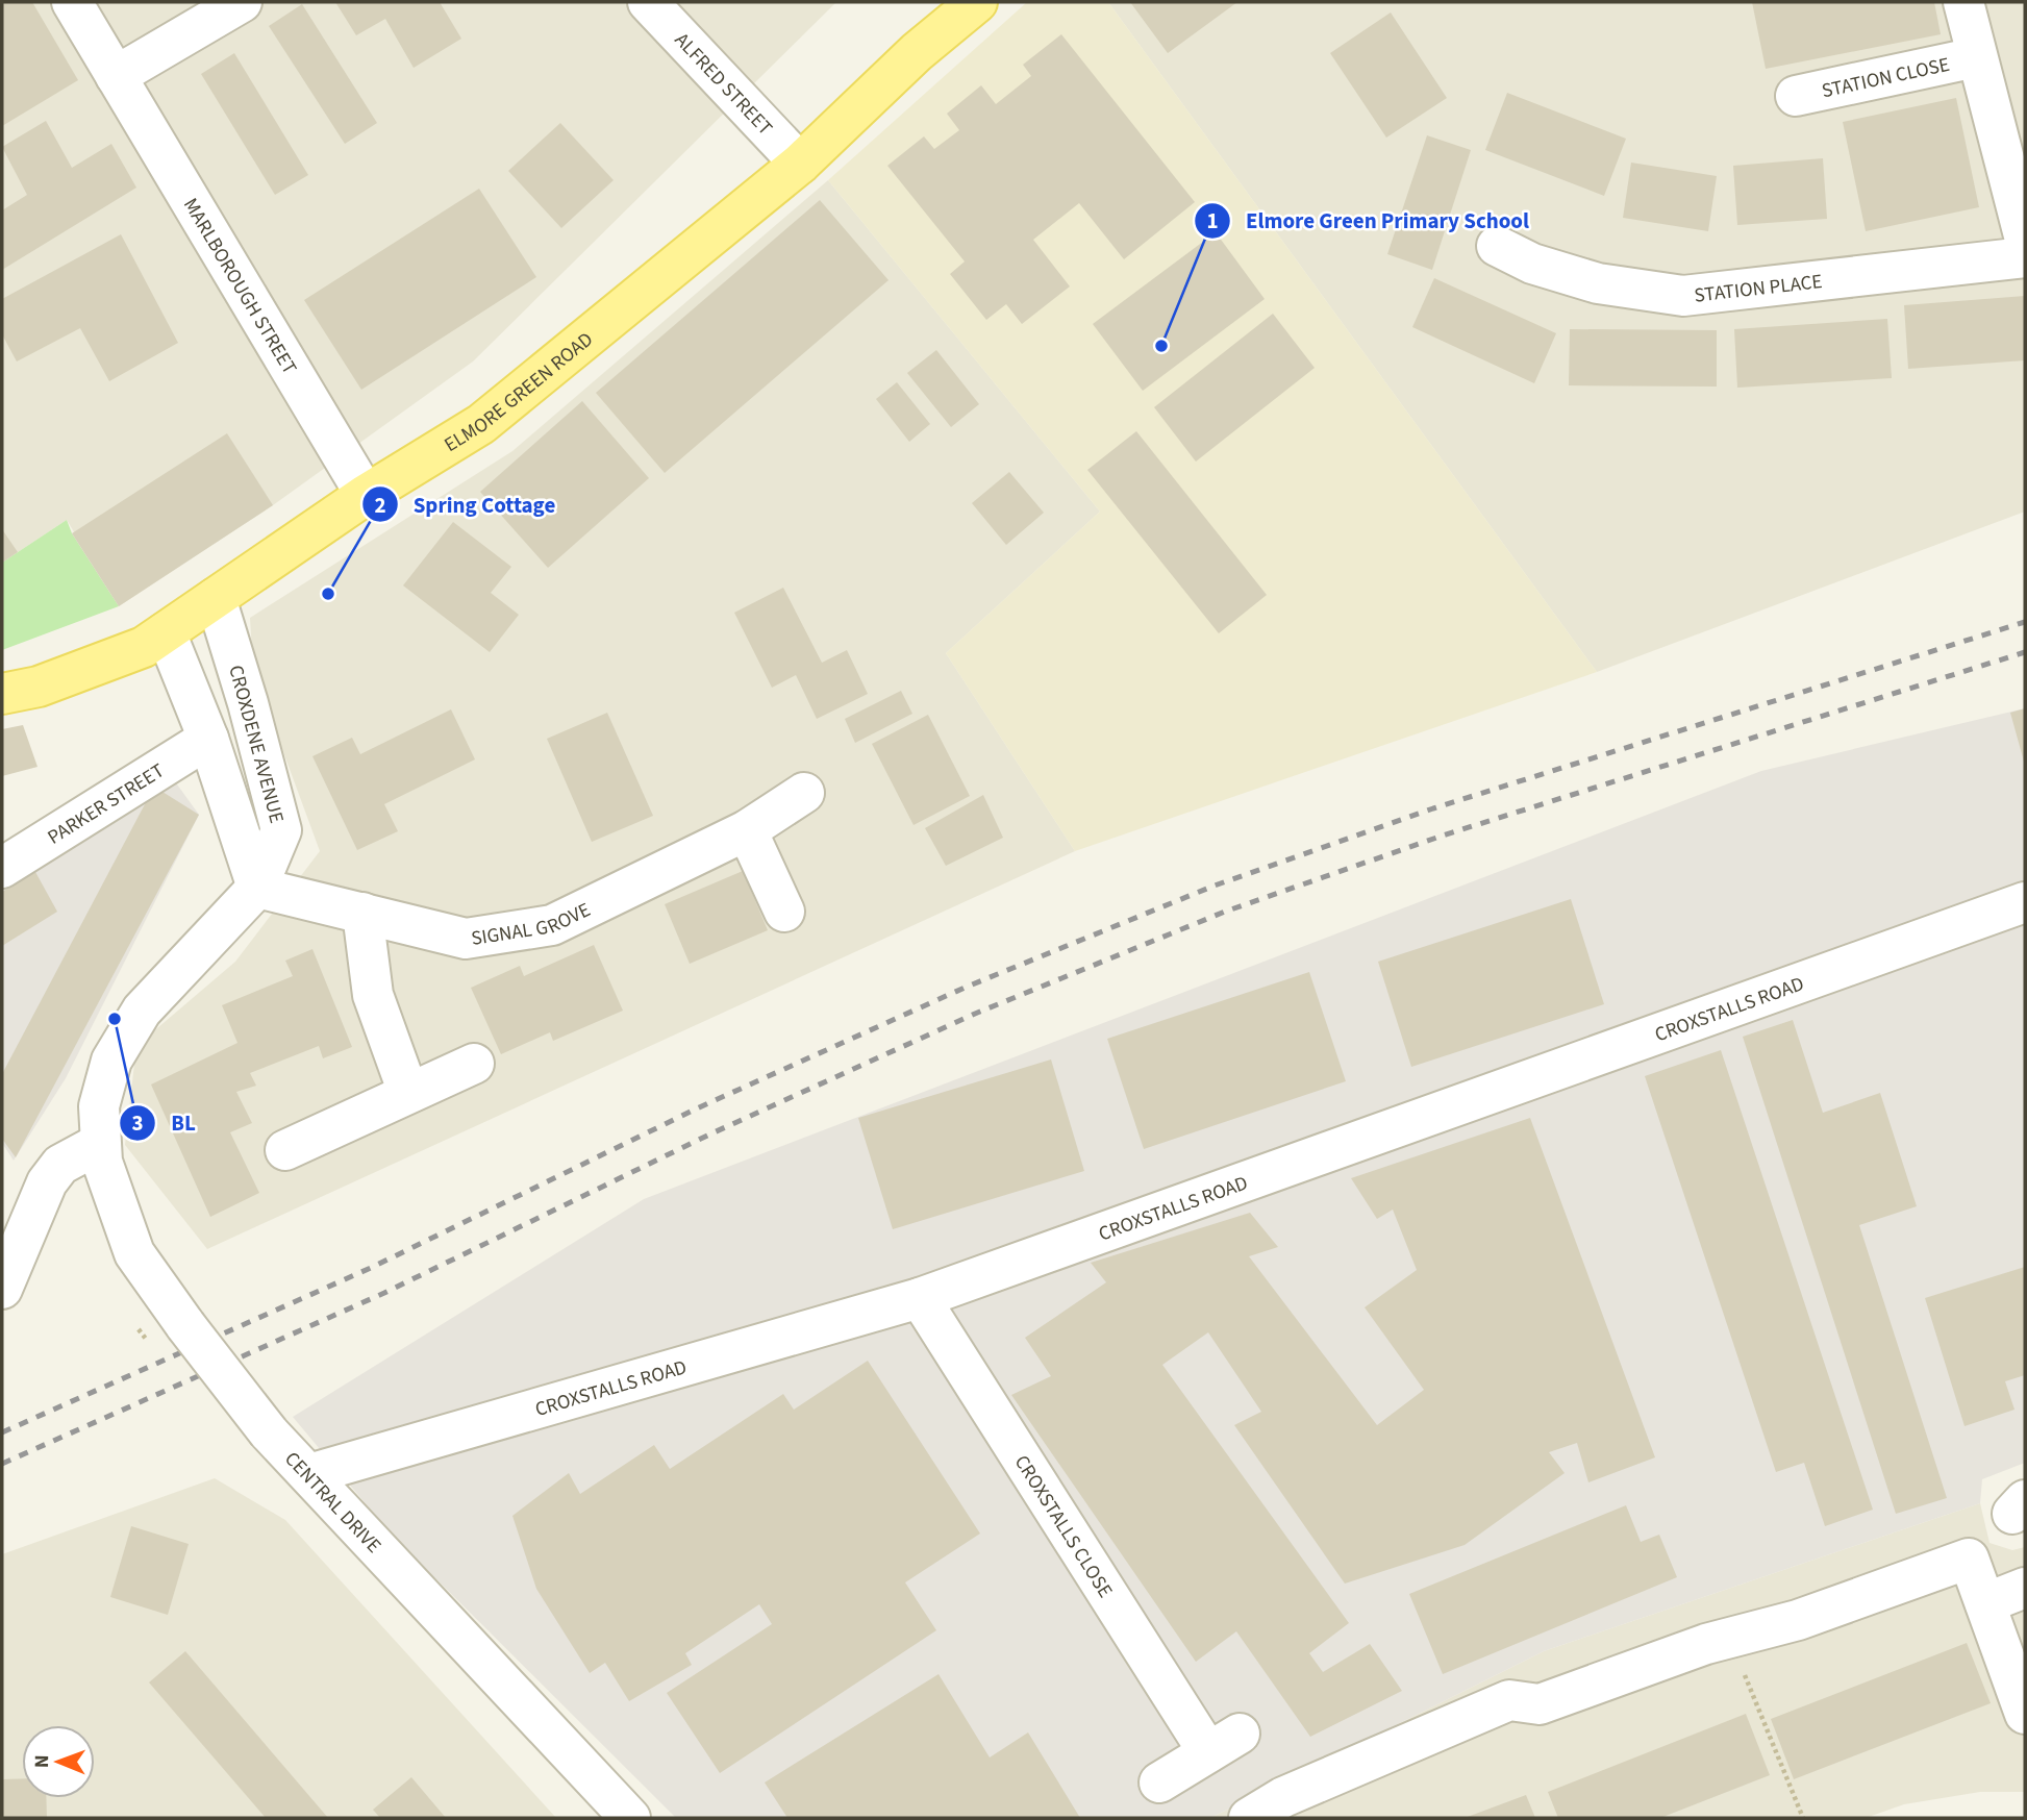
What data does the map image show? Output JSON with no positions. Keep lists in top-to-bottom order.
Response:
{
  "streets": {
    "main road": ["ELMORE GREEN ROAD"],
    "street": [
      "STATION CLOSE",
      "ALFRED STREET",
      "MARLBOROUGH STREET",
      "STATION PLACE",
      "CROXDENE AVENUE",
      "PARKER STREET",
      "SIGNAL GROVE",
      "CROXSTALLS ROAD",
      "CENTRAL DRIVE",
      "CROXSTALLS CLOSE"
    ]
  },
  "crossings": [
    ["ALFRED STREET", "ELMORE GREEN ROAD"],
    ["MARLBOROUGH STREET", "ELMORE GREEN ROAD"],
    ["ELMORE GREEN ROAD", "CROXDENE AVENUE"],
    ["CROXDENE AVENUE", "PARKER STREET"],
    ["CROXDENE AVENUE", "SIGNAL GROVE"],
    ["CROXDENE AVENUE", "CENTRAL DRIVE"],
    ["CROXSTALLS ROAD", "CENTRAL DRIVE"],
    ["CROXSTALLS ROAD", "CROXSTALLS CLOSE"]
  ],
  "places": ["Elmore Green Primary School", "Spring Cottage", "BL"],
  "north": "left"
}
